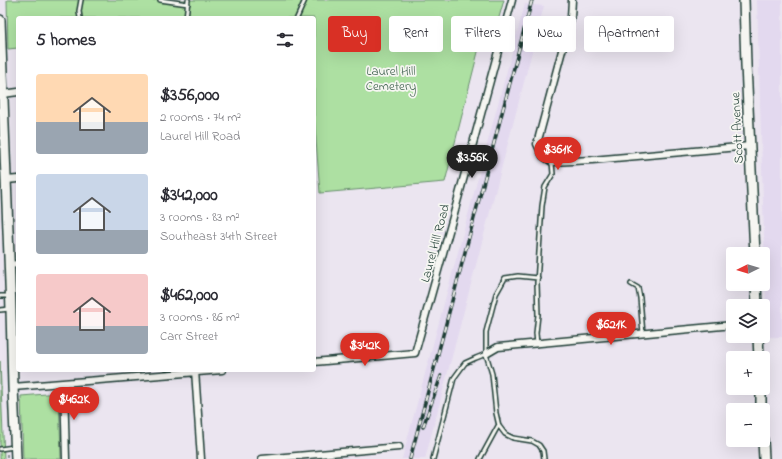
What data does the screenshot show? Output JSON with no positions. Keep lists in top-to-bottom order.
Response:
{
  "streets": {
    "street": ["Scott Avenue", "Laurel Hill Road"]
  },
  "parks": ["Laurel Hill Cemetery"],
  "north": "left",
  "page": {
    "chip": [
      "Buy",
      "Rent",
      "Filters",
      "New",
      "Apartment"
    ],
    "heading": "5 homes",
    "list": [
      {
        "name": "$356,000",
        "note": "2 rooms · 74 m² · Laurel Hill Road"
      },
      {
        "name": "$342,000",
        "note": "3 rooms · 83 m² · Southeast 34th Street"
      },
      {
        "name": "$462,000",
        "note": "3 rooms · 86 m² · Carr Street"
      }
    ],
    "price": [
      "$361K",
      "$356K",
      "$621K",
      "$342K",
      "$462K"
    ],
    "map_buttons": ["+", "−"]
  }
}
